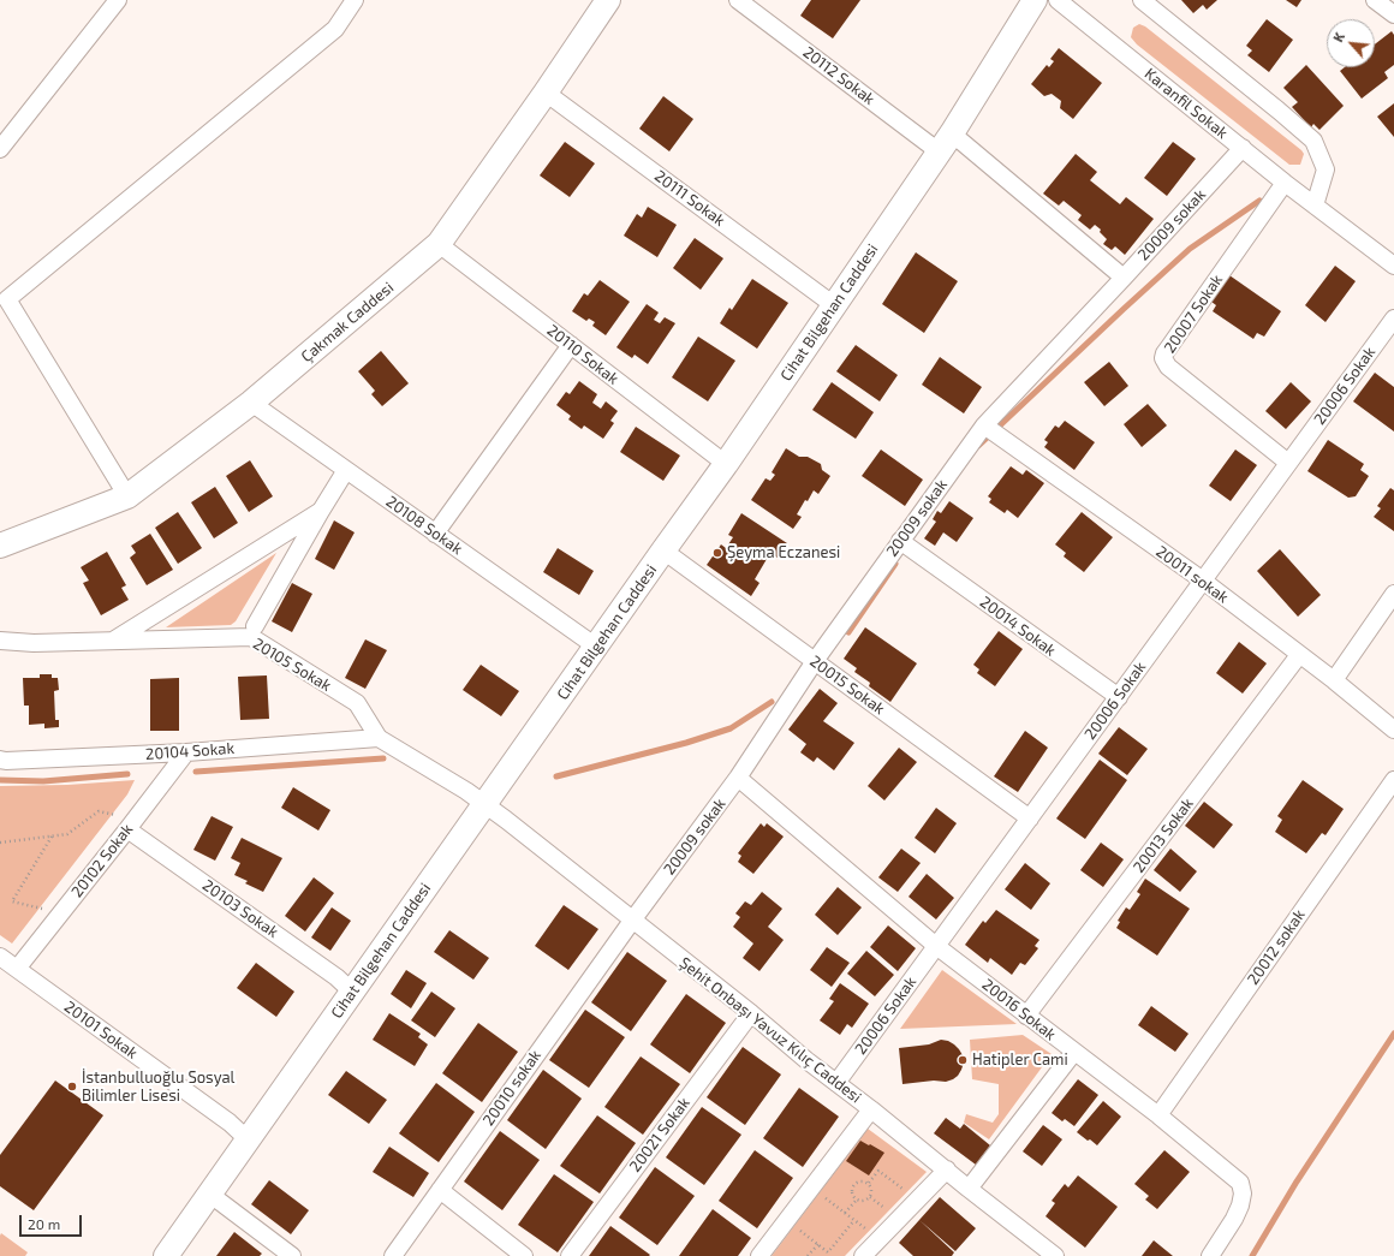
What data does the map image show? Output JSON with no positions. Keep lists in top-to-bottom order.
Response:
{
  "streets": {
    "main road": ["Cihat Bilgehan Caddesi", "Çakmak Caddesi"],
    "street": [
      "20112 Sokak",
      "Karanfil Sokak",
      "20111 Sokak",
      "20009 sokak",
      "20007 Sokak",
      "20110 Sokak",
      "20006 Sokak",
      "20108 Sokak",
      "20011 sokak",
      "20014 Sokak",
      "20105 Sokak",
      "20015 Sokak",
      "20104 Sokak",
      "20013 Sokak",
      "20102 Sokak",
      "20103 Sokak",
      "20012 sokak",
      "20016 Sokak",
      "20101 Sokak",
      "Şehit Onbaşı Yavuz Kılıç Caddesi",
      "20010 sokak",
      "20021 Sokak"
    ]
  },
  "crossings": [
    ["20112 Sokak", "20009 sokak"],
    ["20112 Sokak", "Cihat Bilgehan Caddesi"],
    ["Karanfil Sokak", "20009 sokak"],
    ["Karanfil Sokak", "20007 Sokak"],
    ["20111 Sokak", "Cihat Bilgehan Caddesi"],
    ["20111 Sokak", "Çakmak Caddesi"],
    ["20009 sokak", "20011 sokak"],
    ["20009 sokak", "20014 Sokak"],
    ["20009 sokak", "20015 Sokak"],
    ["20009 sokak", "20016 Sokak"],
    ["20009 sokak", "Şehit Onbaşı Yavuz Kılıç Caddesi"],
    ["20009 sokak", "20010 sokak"],
    ["Cihat Bilgehan Caddesi", "20110 Sokak"],
    ["Cihat Bilgehan Caddesi", "20108 Sokak"],
    ["Cihat Bilgehan Caddesi", "20105 Sokak"],
    ["Cihat Bilgehan Caddesi", "20015 Sokak"],
    ["Cihat Bilgehan Caddesi", "20103 Sokak"],
    ["Cihat Bilgehan Caddesi", "20101 Sokak"],
    ["Cihat Bilgehan Caddesi", "Şehit Onbaşı Yavuz Kılıç Caddesi"],
    ["20007 Sokak", "20006 Sokak"],
    ["Çakmak Caddesi", "20110 Sokak"],
    ["Çakmak Caddesi", "20108 Sokak"],
    ["20006 Sokak", "20011 sokak"],
    ["20006 Sokak", "20014 Sokak"],
    ["20006 Sokak", "20015 Sokak"],
    ["20006 Sokak", "20016 Sokak"],
    ["20006 Sokak", "Şehit Onbaşı Yavuz Kılıç Caddesi"],
    ["20011 sokak", "20013 Sokak"],
    ["20105 Sokak", "20104 Sokak"],
    ["20105 Sokak", "Şehit Onbaşı Yavuz Kılıç Caddesi"],
    ["20104 Sokak", "20102 Sokak"],
    ["20013 Sokak", "20016 Sokak"],
    ["20102 Sokak", "20103 Sokak"],
    ["20102 Sokak", "20101 Sokak"],
    ["20012 sokak", "20016 Sokak"],
    ["Şehit Onbaşı Yavuz Kılıç Caddesi", "20010 sokak"],
    ["Şehit Onbaşı Yavuz Kılıç Caddesi", "20021 Sokak"]
  ],
  "places": ["Şeyma Eczanesi", "Hatipler Cami", "İstanbulluoğlu Sosyal Bilimler Lisesi"],
  "scale_bar": "20 m",
  "north": "top left"
}
